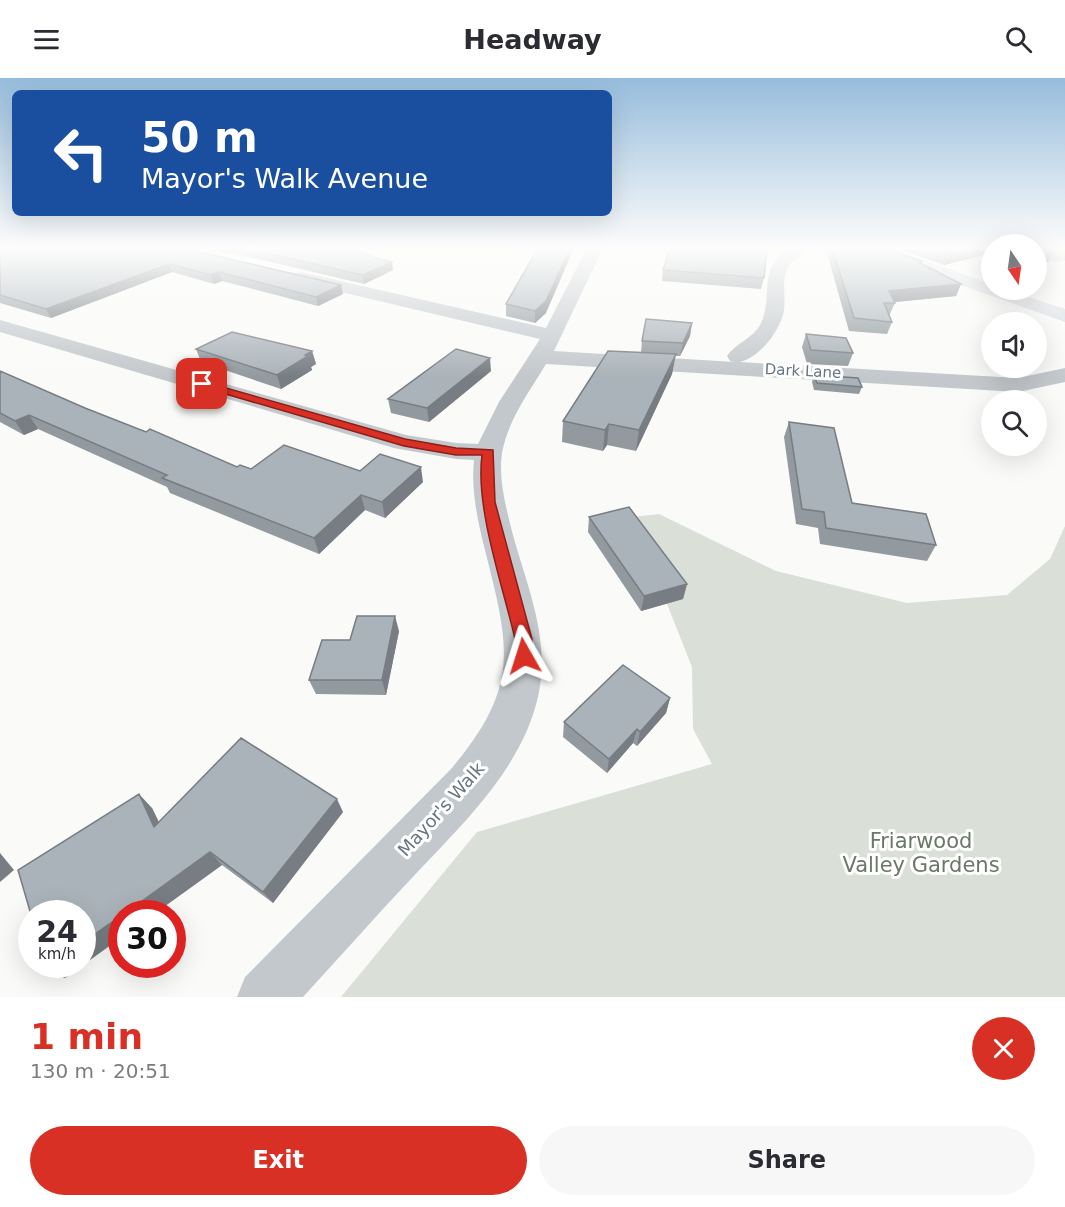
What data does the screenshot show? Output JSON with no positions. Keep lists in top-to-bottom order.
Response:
{
  "streets": {
    "street": ["Dark Lane", "Mayor's Walk"]
  },
  "crossings": [
    ["Dark Lane", "Mayor's Walk"]
  ],
  "parks": ["Friarwood Valley Gardens"],
  "north": "bottom",
  "page": {
    "header": "Headway",
    "turn": ["50 m", "Mayor's Walk Avenue"],
    "speed": "24 km/h",
    "limit": "30",
    "heading": ["1 min", "130 m · 20:51"],
    "buttons": ["Exit", "Share"]
  }
}
